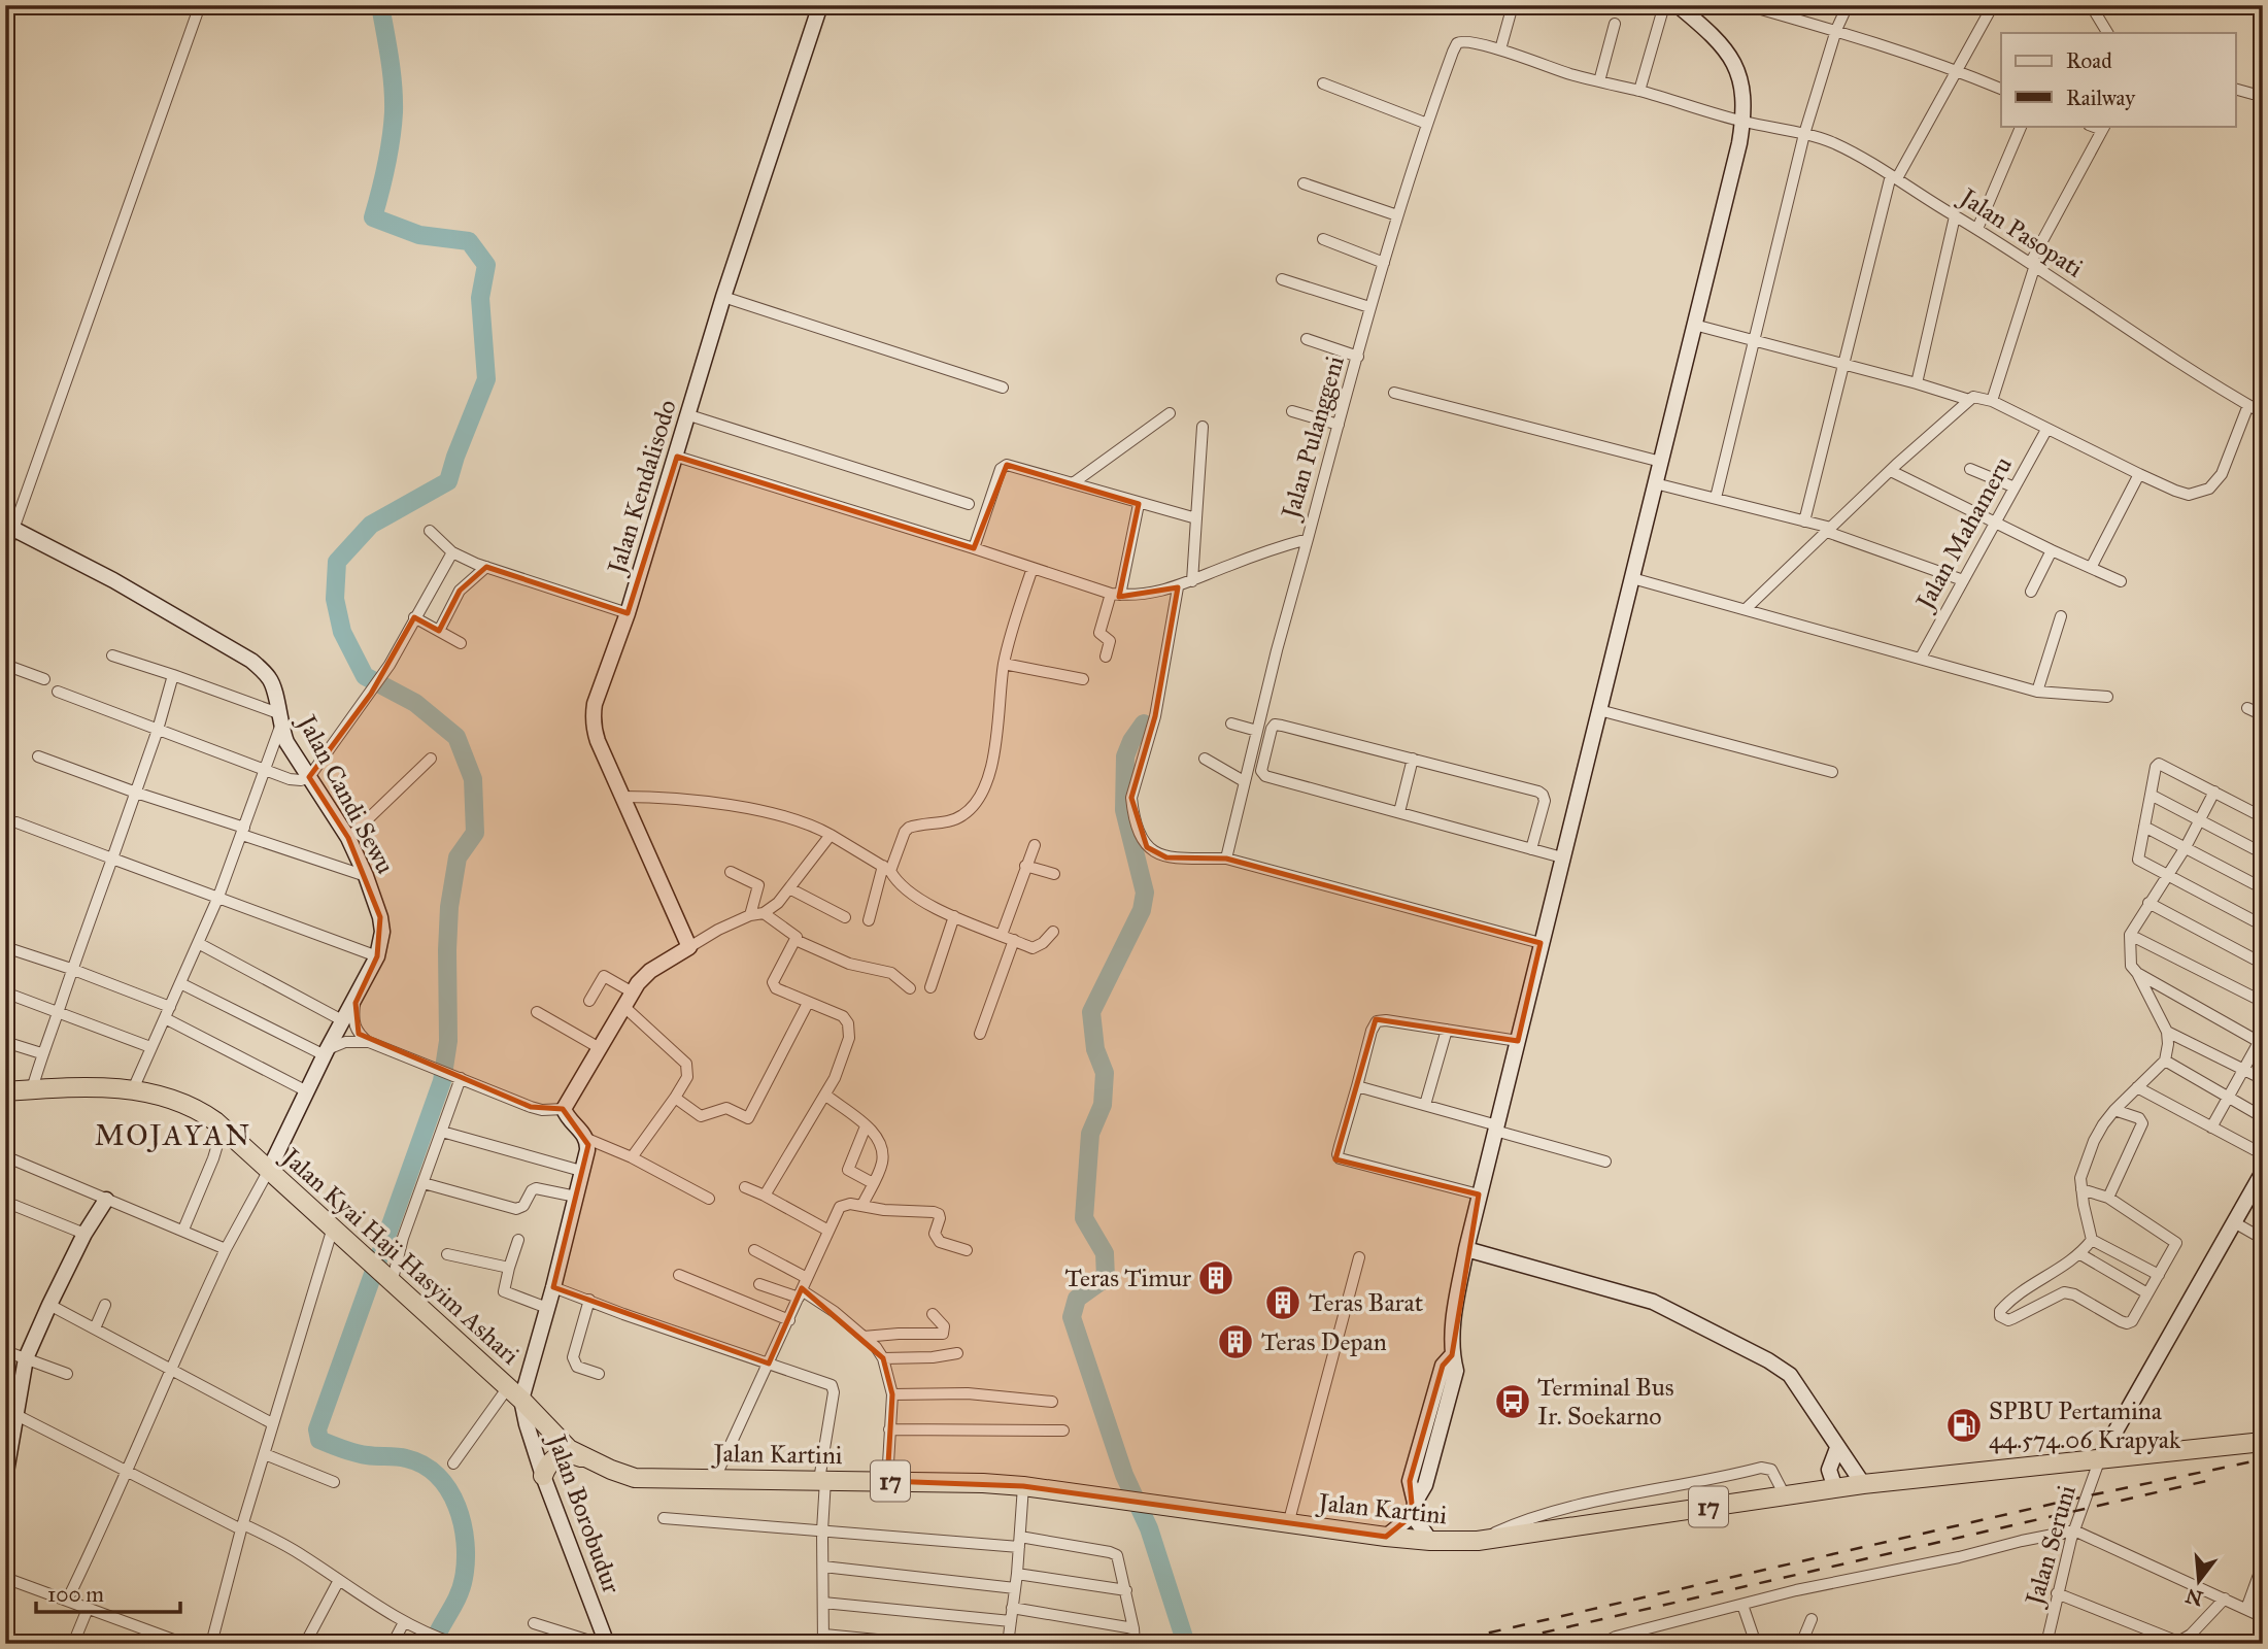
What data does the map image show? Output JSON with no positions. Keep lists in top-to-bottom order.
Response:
{
  "streets": {
    "highway": ["Jalan Kyai Haji Hasyim Ashari", "Jalan Kartini", "17"],
    "street": [
      "Jalan Pasopati",
      "Jalan Pulanggeni",
      "Jalan Kendalisodo",
      "Jalan Mahameru",
      "Jalan Candi Sewu",
      "Jalan Borobudur",
      "Jalan Seruni"
    ]
  },
  "crossings": [
    ["Jalan Pasopati", "Jalan Pulanggeni"],
    ["Jalan Pulanggeni", "Jalan Kendalisodo"],
    ["Jalan Candi Sewu", "Jalan Kyai Haji Hasyim Ashari"],
    ["Jalan Kyai Haji Hasyim Ashari", "Jalan Kartini"],
    ["Jalan Kyai Haji Hasyim Ashari", "Jalan Borobudur"],
    ["Jalan Kartini", "Jalan Borobudur"],
    ["Jalan Kartini", "Jalan Seruni"]
  ],
  "districts": ["MOJAYAN"],
  "places": {
    "building": ["Teras Timur", "Teras Barat", "Teras Depan"],
    "bus stop": ["Terminal Bus Ir. Soekarno"],
    "fuel station": ["SPBU Pertamina 44.574.06 Krapyak"]
  },
  "legend": ["Road", "Railway"],
  "scale_bar": "100 m",
  "north": "bottom"
}
